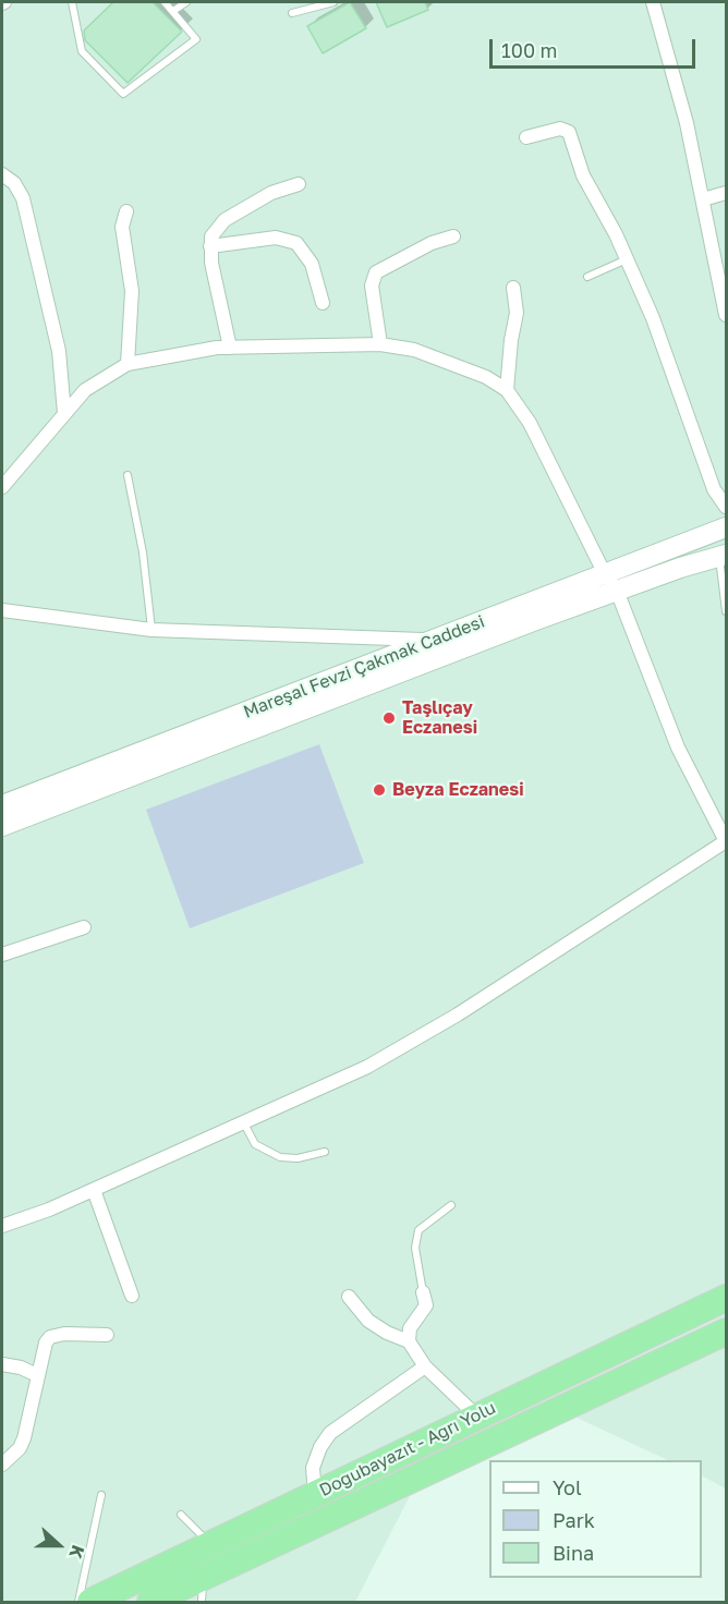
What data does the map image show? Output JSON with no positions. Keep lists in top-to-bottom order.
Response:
{
  "streets": {
    "highway": ["Doğubayazıt - Ağrı Yolu"],
    "street": ["Mareşal Fevzi Çakmak Caddesi"]
  },
  "places": ["Taşlıçay Eczanesi", "Beyza Eczanesi"],
  "legend": ["Yol", "Park", "Bina"],
  "scale_bar": "100 m",
  "north": "right"
}
